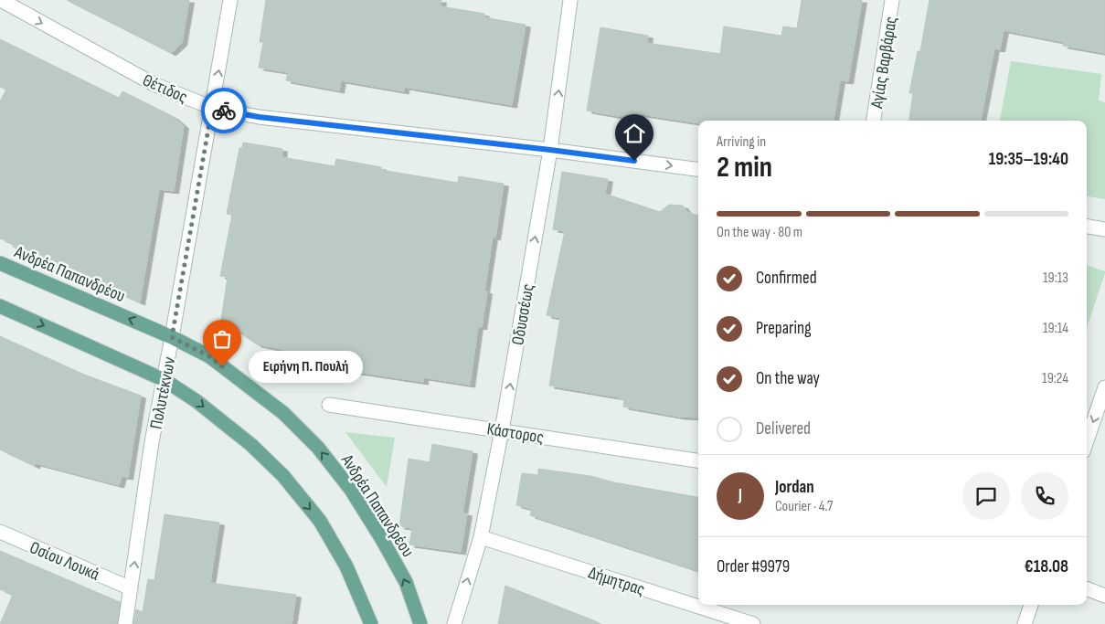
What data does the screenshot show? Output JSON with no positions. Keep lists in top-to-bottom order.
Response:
{
  "streets": {
    "main road": ["Ανδρέα Παπανδρέου"],
    "street": [
      "Αγίας Βαρβάρας",
      "Θέτιδος",
      "Οδυσσέως",
      "Πολυτέκνων",
      "Κάστορος",
      "Οσίου Λουκά",
      "Δήμητρας"
    ]
  },
  "crossings": [
    ["Θέτιδος", "Οδυσσέως"],
    ["Θέτιδος", "Πολυτέκνων"],
    ["Ανδρέα Παπανδρέου", "Πολυτέκνων"],
    ["Οδυσσέως", "Κάστορος"],
    ["Οδυσσέως", "Δήμητρας"],
    ["Πολυτέκνων", "Οσίου Λουκά"]
  ],
  "one_way": ["Θέτιδος", "Οδυσσέως", "Πολυτέκνων"],
  "places": ["Ειρήνη Π. Πουλή"],
  "page": {
    "heading": ["2 min", "Arriving in", "19:35–19:40"],
    "panel": [
      "Jordan",
      "Courier · 4.7",
      "Order #9979",
      "€18.08"
    ],
    "bar": "On the way · 80 m",
    "list": [
      ["Confirmed", "19:13"],
      ["Preparing", "19:14"],
      ["On the way", "19:24"],
      "Delivered"
    ],
    "bubble": "Ειρήνη Π. Πουλή",
    "round": "J"
  }
}
